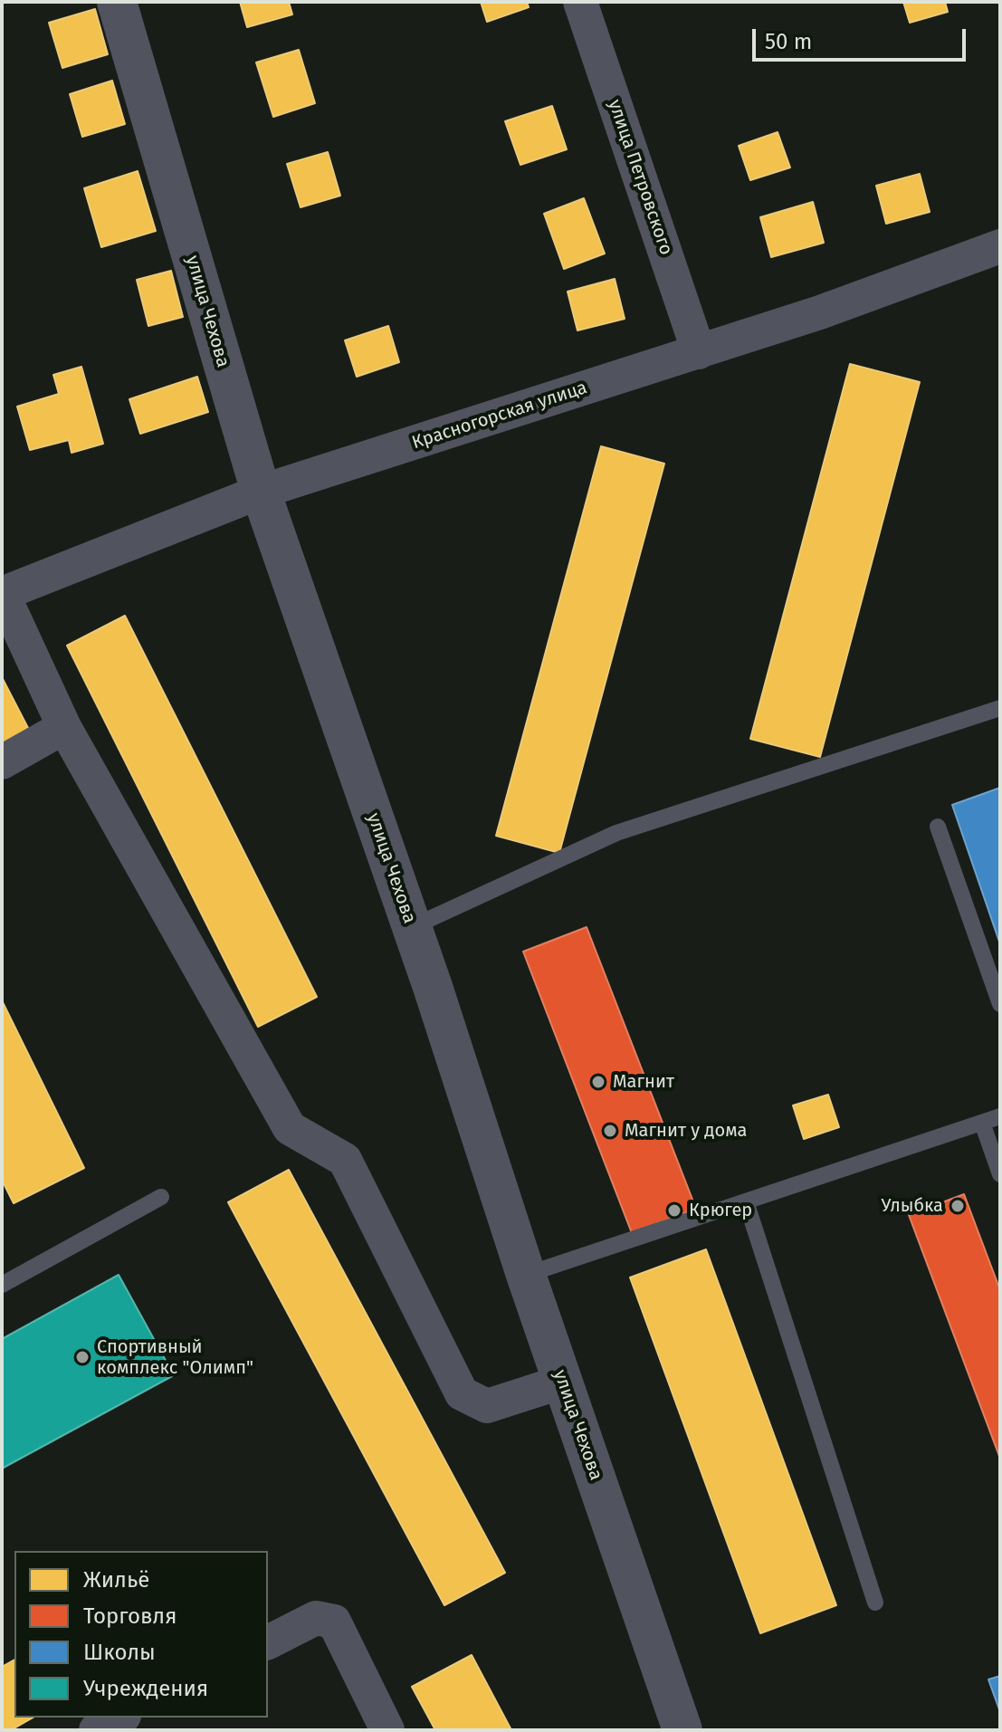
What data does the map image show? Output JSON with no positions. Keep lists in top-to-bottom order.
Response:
{
  "streets": {
    "street": ["улица Петровского", "улица Чехова", "Красногорская улица"]
  },
  "crossings": [
    ["улица Петровского", "Красногорская улица"],
    ["улица Чехова", "Красногорская улица"]
  ],
  "places": [
    "Магнит",
    "Магнит у дома",
    "Улыбка",
    "Крюгер",
    "Спортивный комплекс \"Олимп\""
  ],
  "legend": [
    "Жильё",
    "Торговля",
    "Школы",
    "Учреждения"
  ],
  "scale_bar": "50 m"
}
